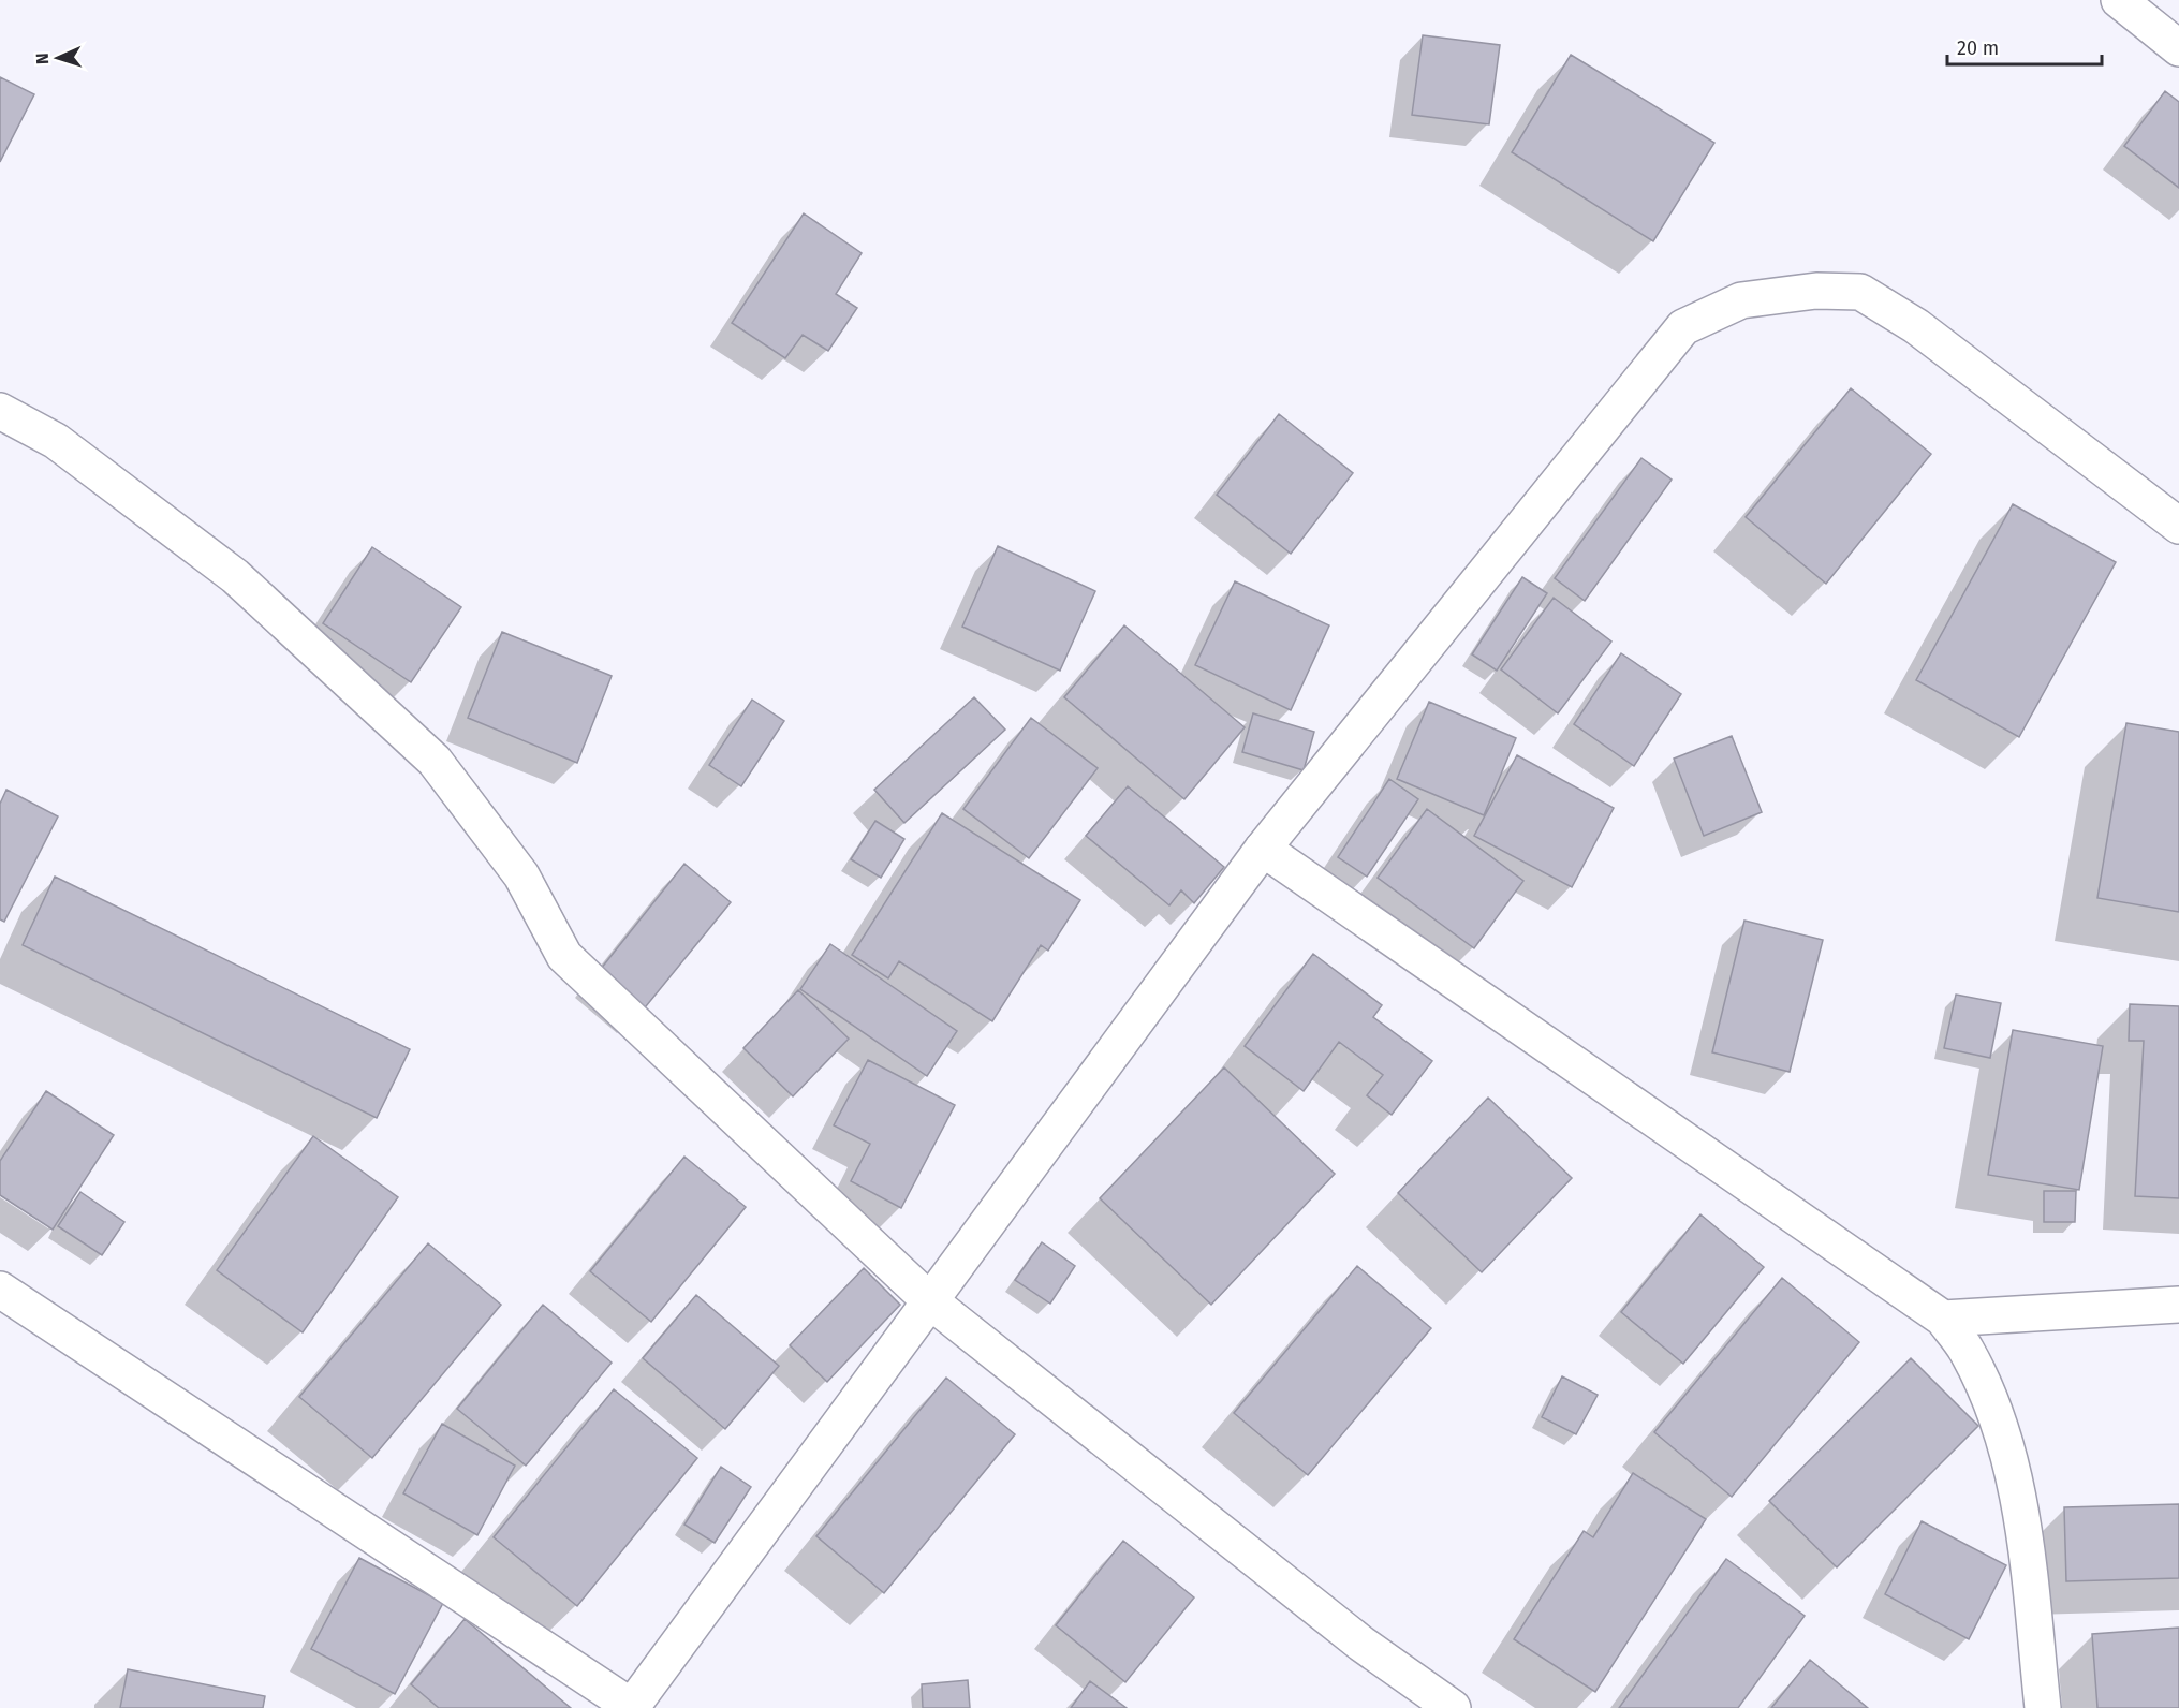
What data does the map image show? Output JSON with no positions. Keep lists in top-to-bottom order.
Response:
{
  "scale_bar": "20 m",
  "north": "left"
}
